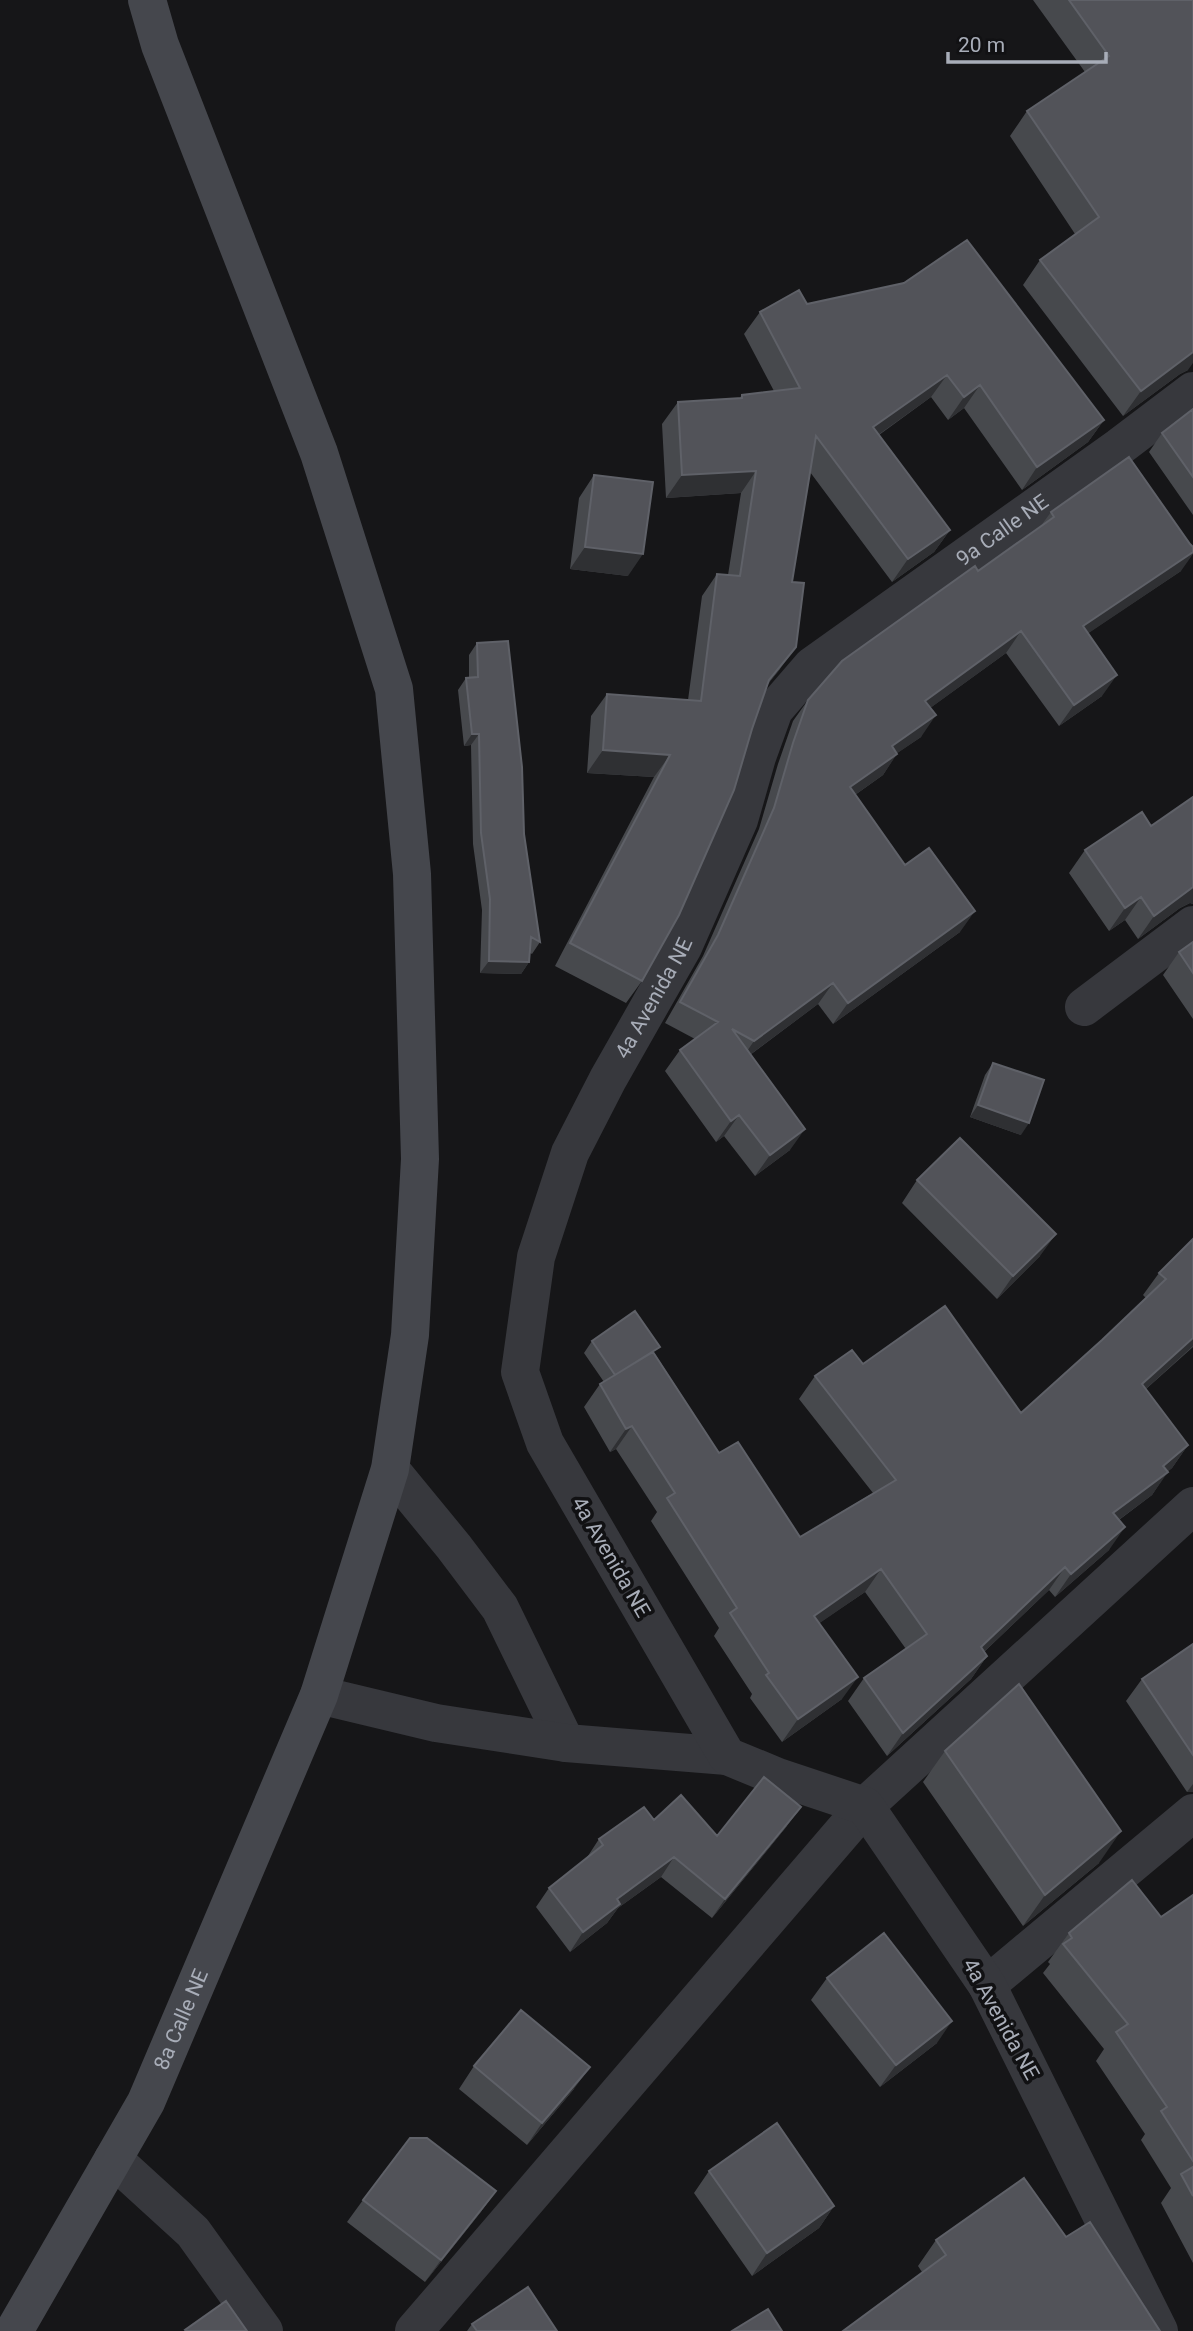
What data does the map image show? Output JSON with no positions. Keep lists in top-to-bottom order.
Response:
{
  "streets": {
    "street": ["9a Calle NE", "4a Avenida NE", "8a Calle NE"]
  },
  "crossings": [
    ["9a Calle NE", "4a Avenida NE"]
  ],
  "scale_bar": "20 m"
}
